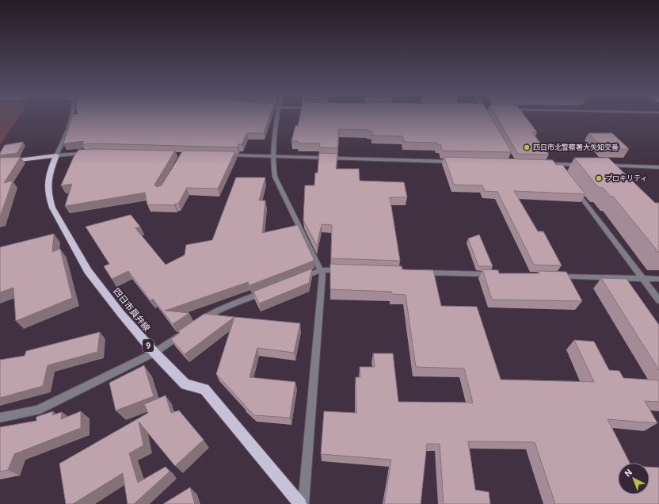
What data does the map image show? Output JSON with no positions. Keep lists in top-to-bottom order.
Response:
{
  "streets": {
    "main road": ["四日市員弁線", "9"]
  },
  "places": ["四日市北警察署大矢知交番", "プロキリティ"],
  "north": "top left"
}
